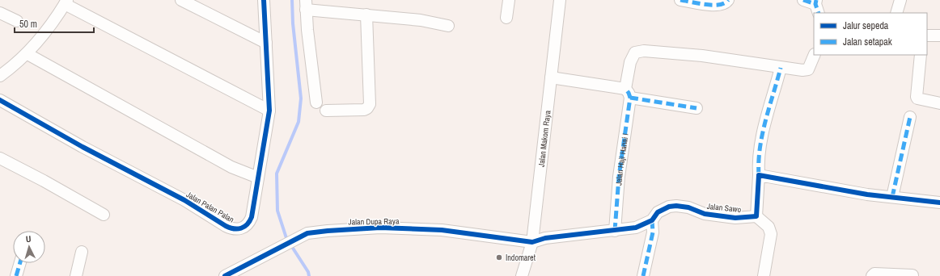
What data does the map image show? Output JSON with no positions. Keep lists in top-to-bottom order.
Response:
{
  "streets": {
    "street": [
      "Jalan Makom Raya",
      "Jalan Haji Hanai I",
      "Jalan Palan Palan",
      "Jalan Sawo",
      "Jalan Dupa Raya"
    ]
  },
  "crossings": [
    ["Jalan Makom Raya", "Jalan Sawo"],
    ["Jalan Makom Raya", "Jalan Dupa Raya"],
    ["Jalan Haji Hanai I", "Jalan Sawo"],
    ["Jalan Sawo", "Jalan Dupa Raya"]
  ],
  "places": ["Indomaret"],
  "legend": ["Jalur sepeda", "Jalan setapak"],
  "scale_bar": "50 m",
  "north": "top"
}
